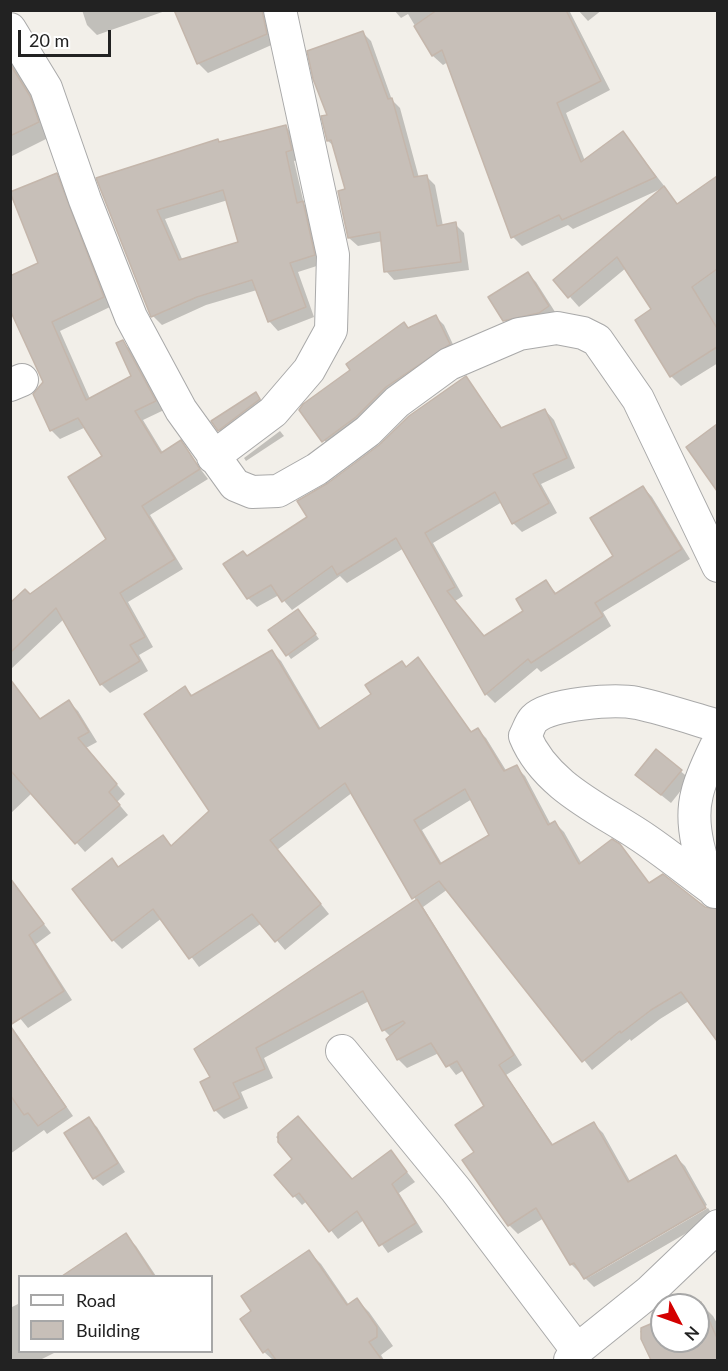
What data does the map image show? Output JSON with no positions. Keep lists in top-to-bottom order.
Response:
{
  "legend": ["Road", "Building"],
  "scale_bar": "20 m",
  "north": "bottom right"
}
